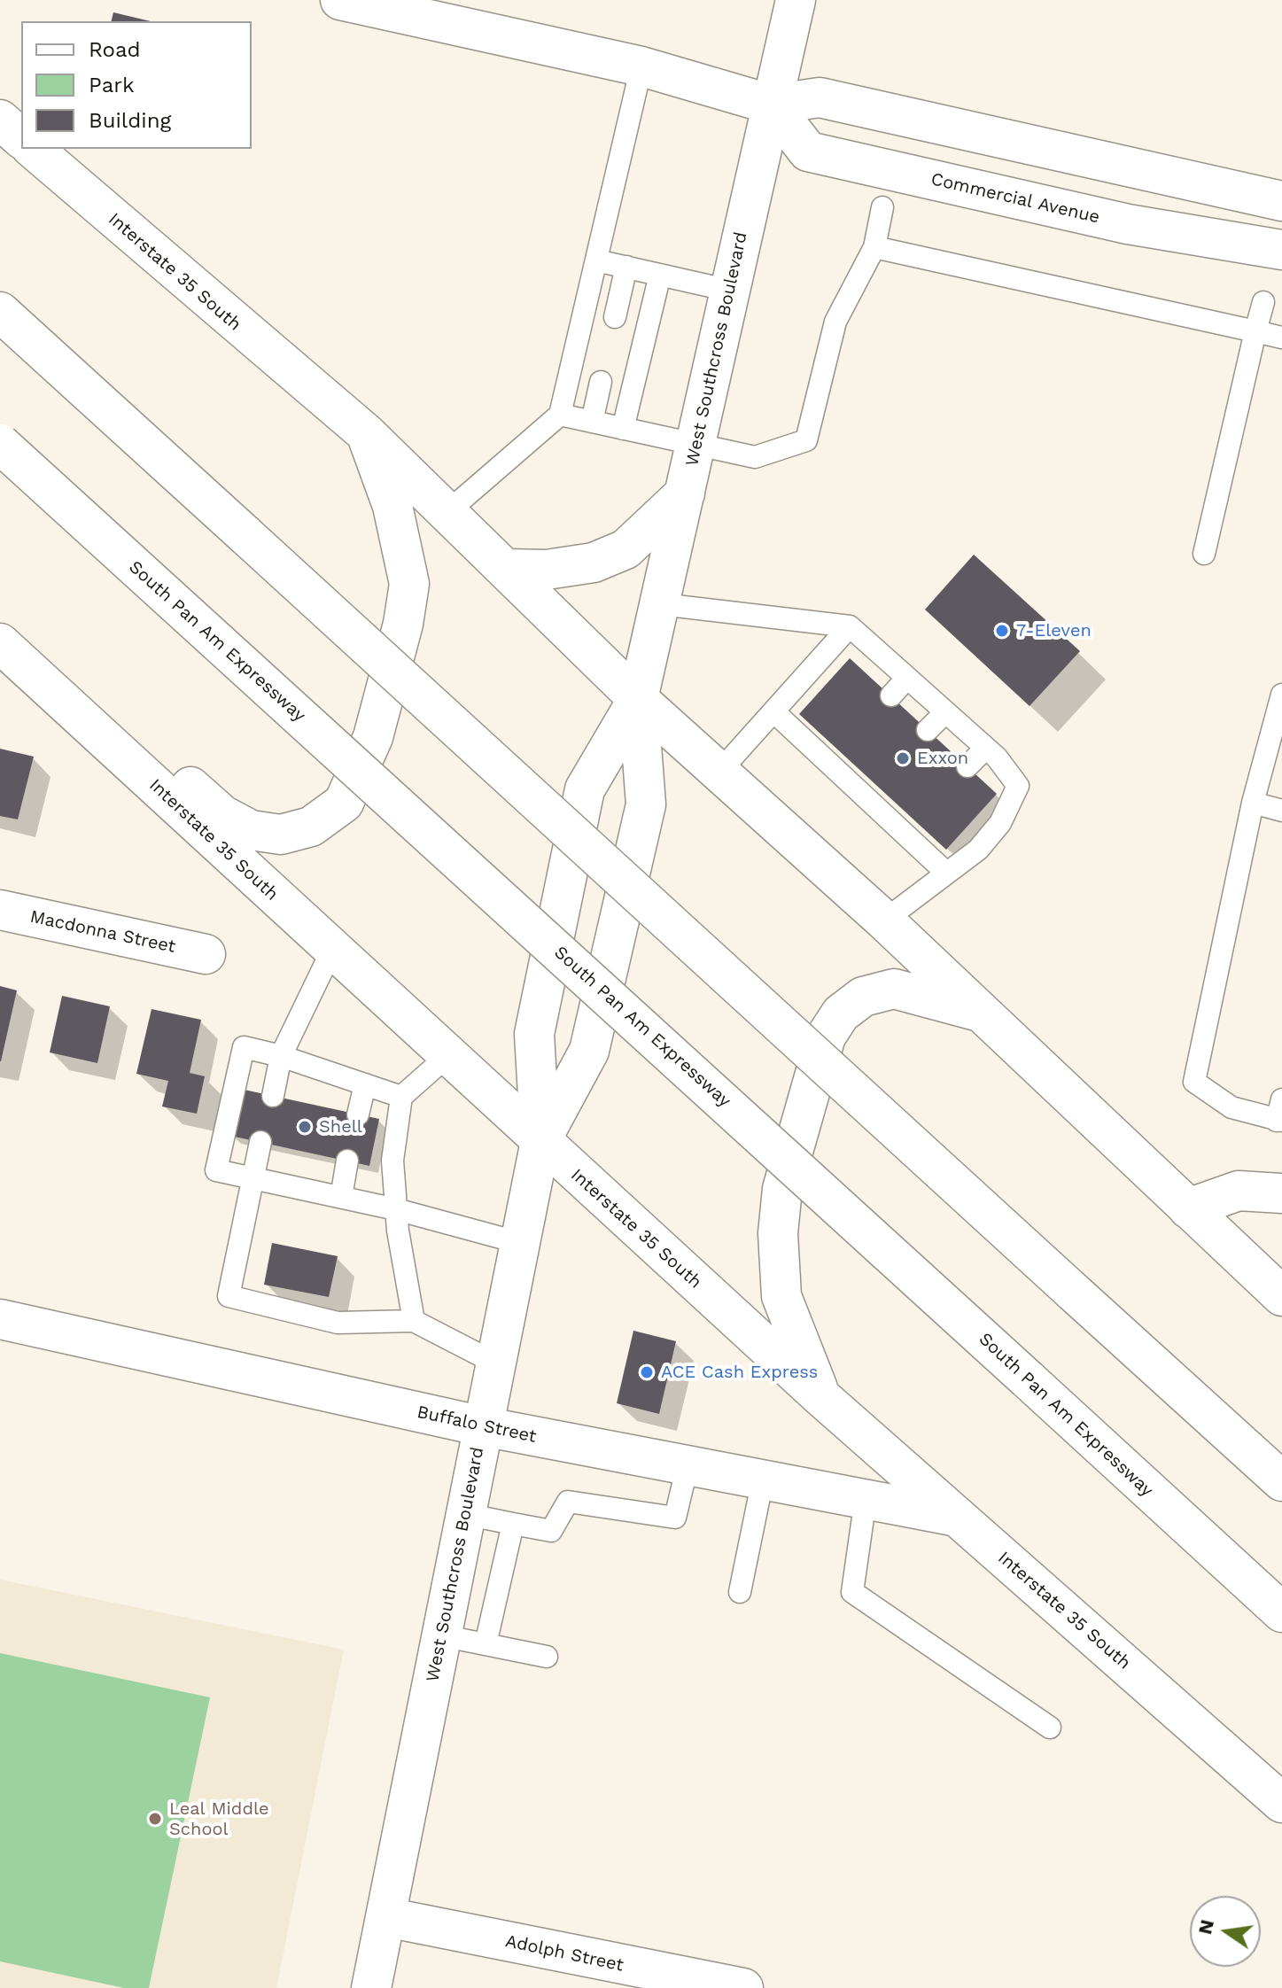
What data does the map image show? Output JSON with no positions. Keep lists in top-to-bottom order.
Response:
{
  "streets": {
    "main road": [
      "Commercial Avenue",
      "Interstate 35 South",
      "West Southcross Boulevard",
      "South Pan Am Expressway",
      "Macdonna Street",
      "Buffalo Street",
      "Adolph Street"
    ]
  },
  "crossings": [
    ["Commercial Avenue", "West Southcross Boulevard"],
    ["Interstate 35 South", "West Southcross Boulevard"],
    ["Interstate 35 South", "Buffalo Street"],
    ["West Southcross Boulevard", "Buffalo Street"],
    ["West Southcross Boulevard", "Adolph Street"]
  ],
  "places": [
    "7-Eleven",
    "Exxon",
    "Shell",
    "ACE Cash Express",
    "Leal Middle School"
  ],
  "legend": ["Road", "Park", "Building"],
  "north": "left"
}
